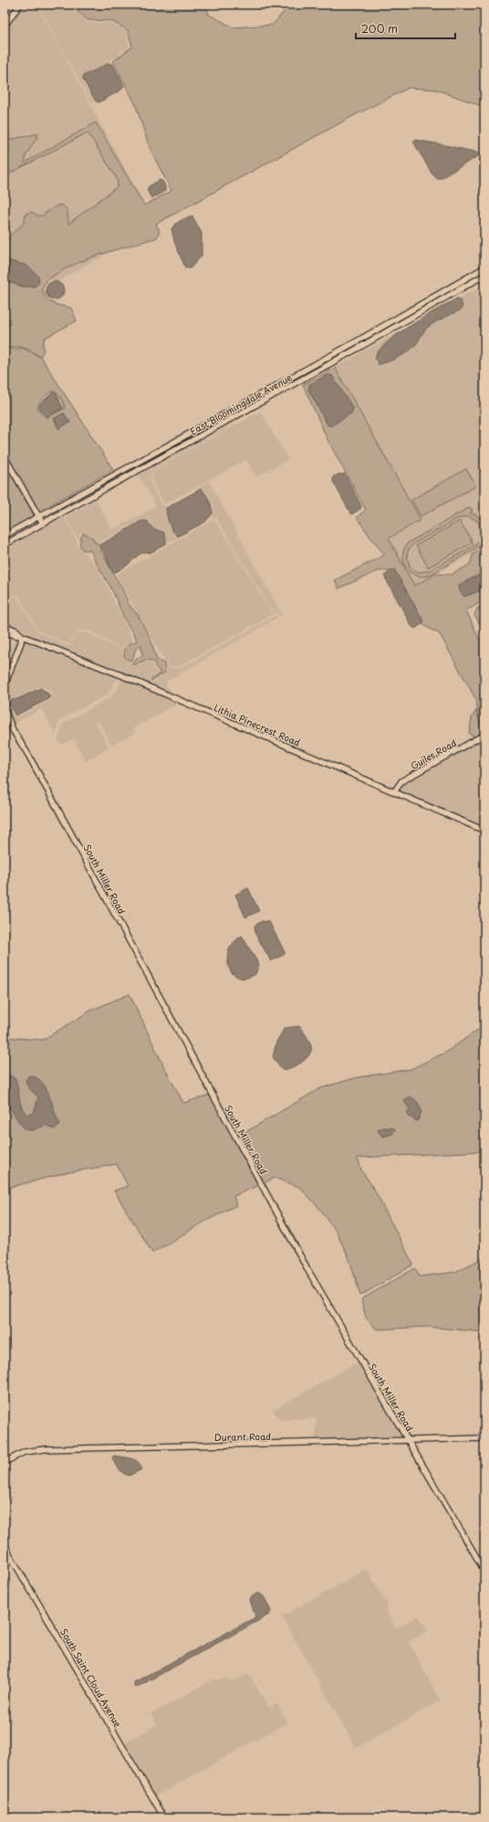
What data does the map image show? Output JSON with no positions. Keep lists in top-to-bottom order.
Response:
{
  "streets": {
    "street": [
      "East Bloomingdale Avenue",
      "Lithia Pinecrest Road",
      "Guiles Road",
      "South Miller Road",
      "Durant Road",
      "South Saint Cloud Avenue"
    ]
  },
  "crossings": [
    ["Lithia Pinecrest Road", "Guiles Road"],
    ["South Miller Road", "Durant Road"]
  ],
  "scale_bar": "200 m"
}
